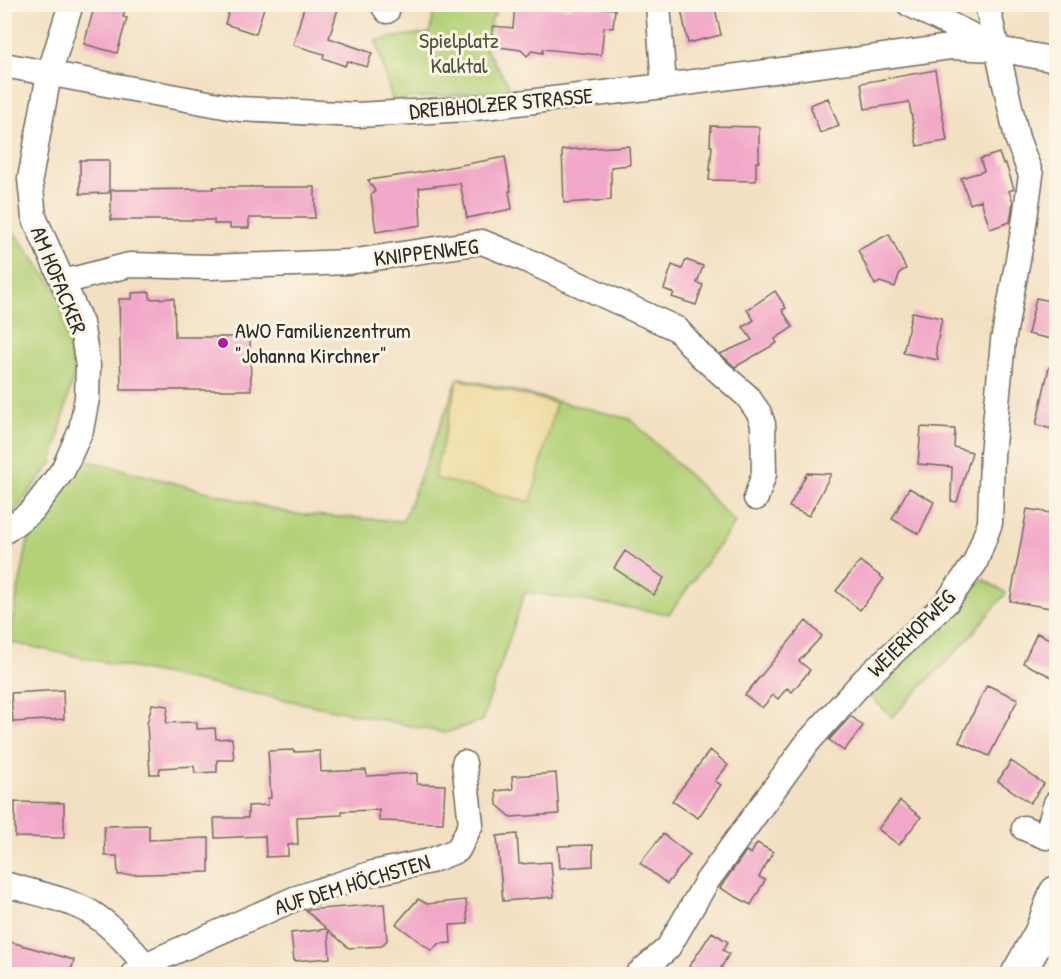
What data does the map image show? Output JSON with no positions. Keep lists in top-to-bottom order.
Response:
{
  "streets": {
    "street": [
      "DREIBHOLZER STRASSE",
      "KNIPPENWEG",
      "AM HOFACKER",
      "WEIERHOFWEG",
      "AUF DEM HÖCHSTEN"
    ]
  },
  "crossings": [
    ["DREIBHOLZER STRASSE", "AM HOFACKER"],
    ["DREIBHOLZER STRASSE", "WEIERHOFWEG"],
    ["KNIPPENWEG", "AM HOFACKER"]
  ],
  "parks": ["Spielplatz Kalktal"],
  "places": ["AWO Familienzentrum \"Johanna Kirchner\""]
}
